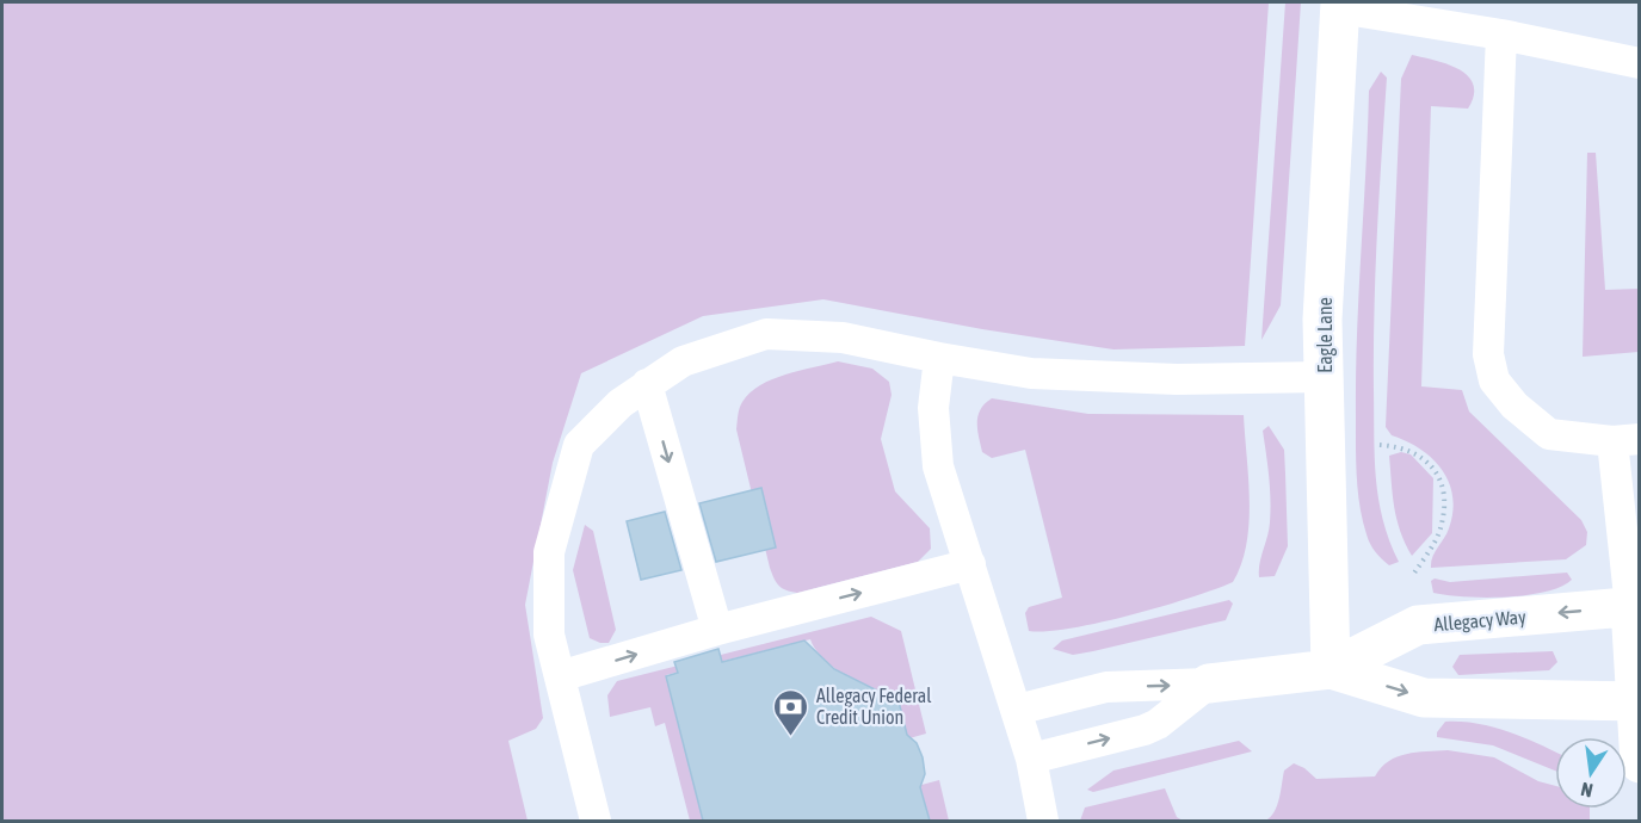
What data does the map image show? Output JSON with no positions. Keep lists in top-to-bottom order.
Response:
{
  "streets": {
    "street": ["Eagle Lane", "Allegacy Way"]
  },
  "crossings": [
    ["Eagle Lane", "Allegacy Way"]
  ],
  "places": {
    "bank": ["Allegacy Federal Credit Union"]
  },
  "north": "bottom"
}
